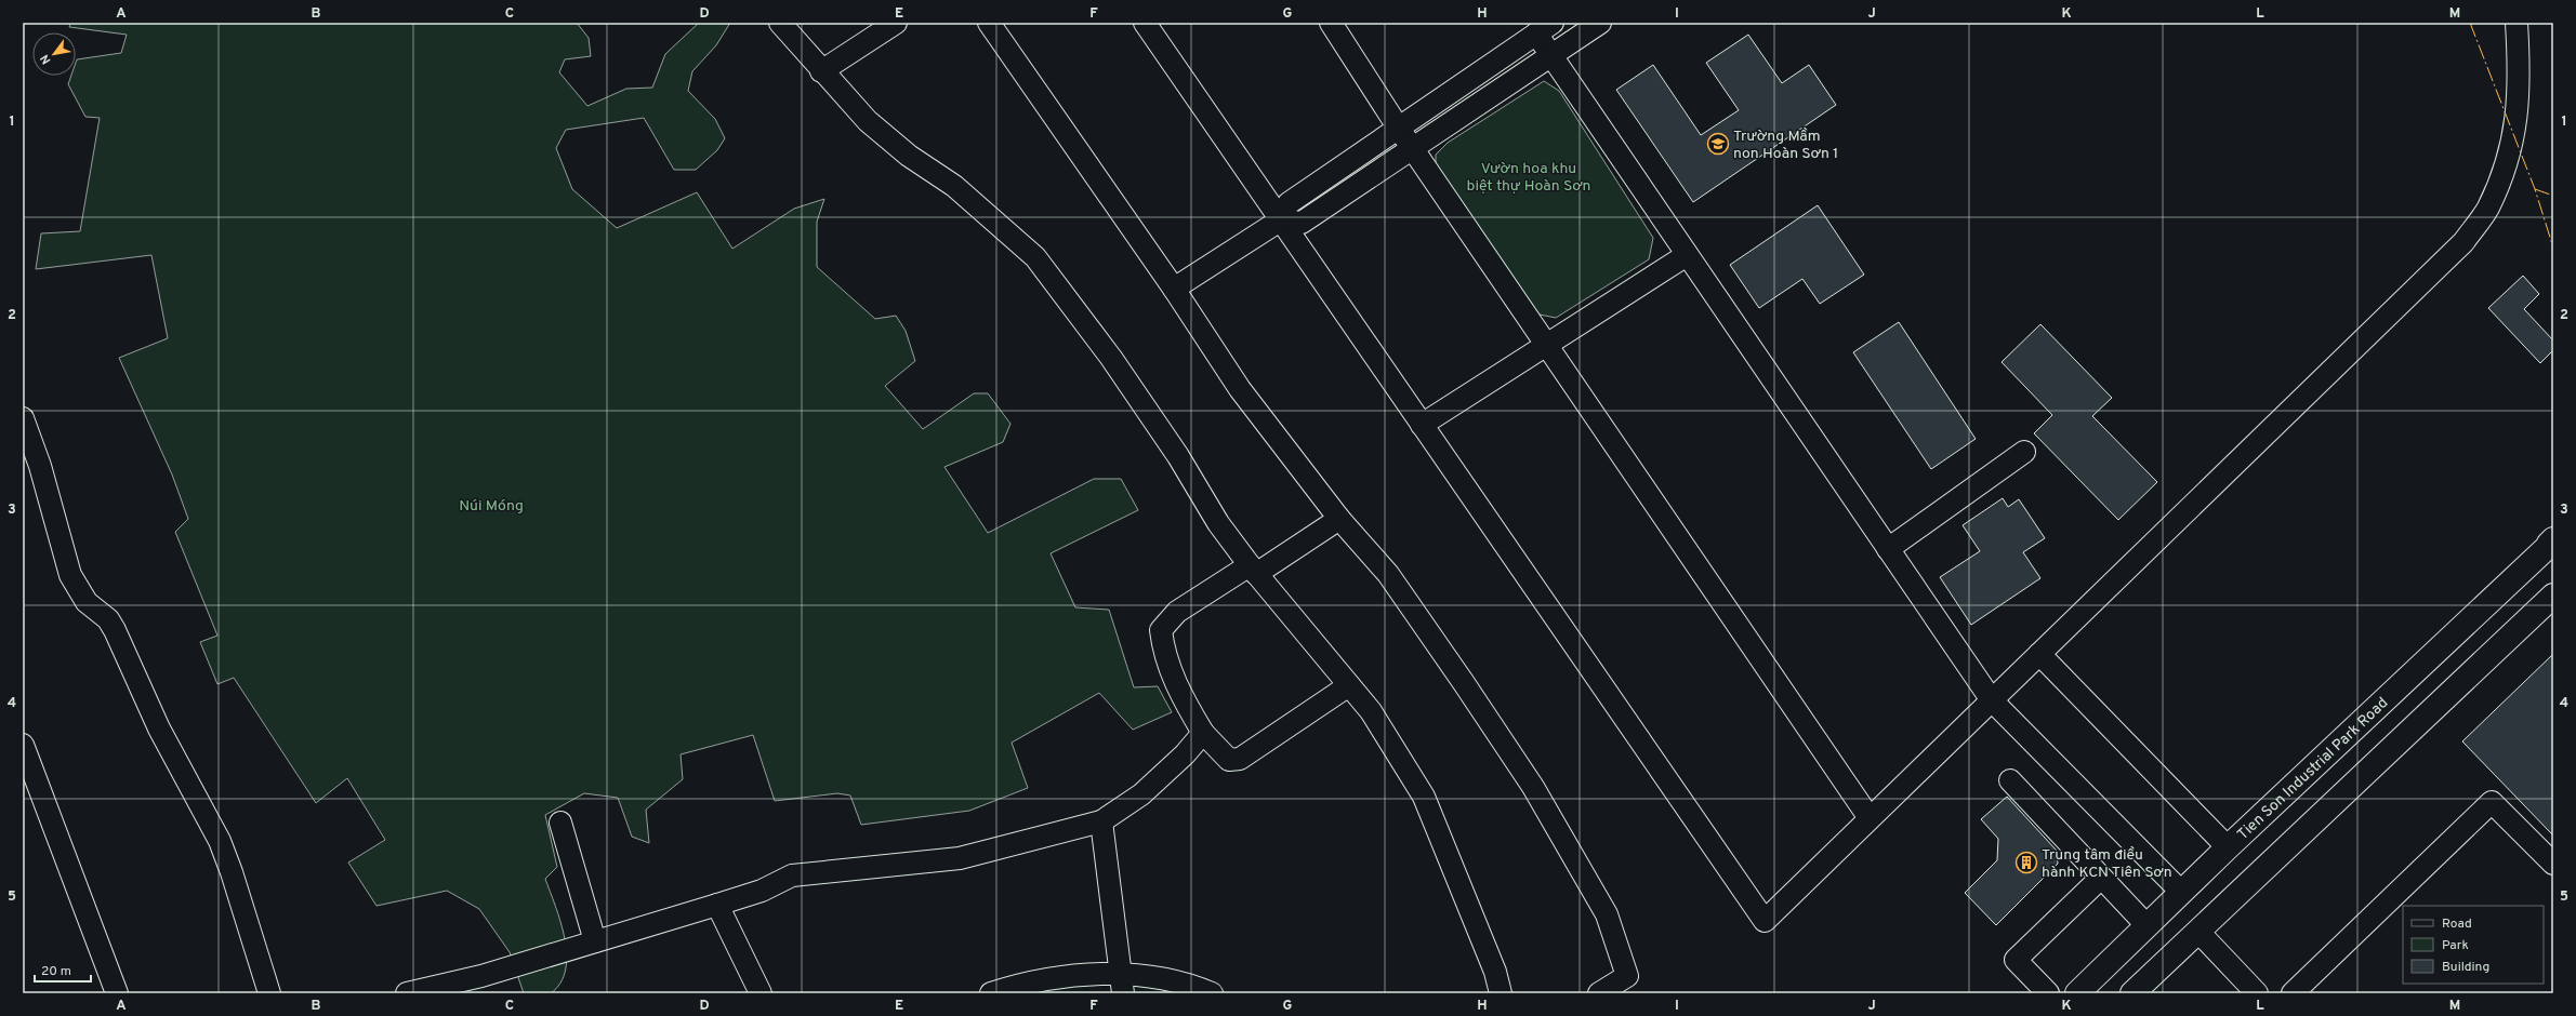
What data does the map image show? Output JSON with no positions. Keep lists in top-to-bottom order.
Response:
{
  "streets": {
    "main road": ["Tien Son Industrial Park Road"]
  },
  "parks": ["Vườn hoa khu biệt thự Hoàn Sơn", "Núi Móng"],
  "places": {
    "school or university": ["Trường Mầm non Hoàn Sơn 1"],
    "building": ["Trung tâm điều hành KCN Tiên Sơn"]
  },
  "legend": ["Road", "Park", "Building"],
  "scale_bar": "20 m",
  "north": "bottom left",
  "grid": {
    "columns": [
      "A",
      "B",
      "C",
      "D",
      "E",
      "F",
      "G",
      "H",
      "I",
      "J",
      "K",
      "L",
      "M"
    ],
    "rows": [
      "1",
      "2",
      "3",
      "4",
      "5"
    ]
  }
}
